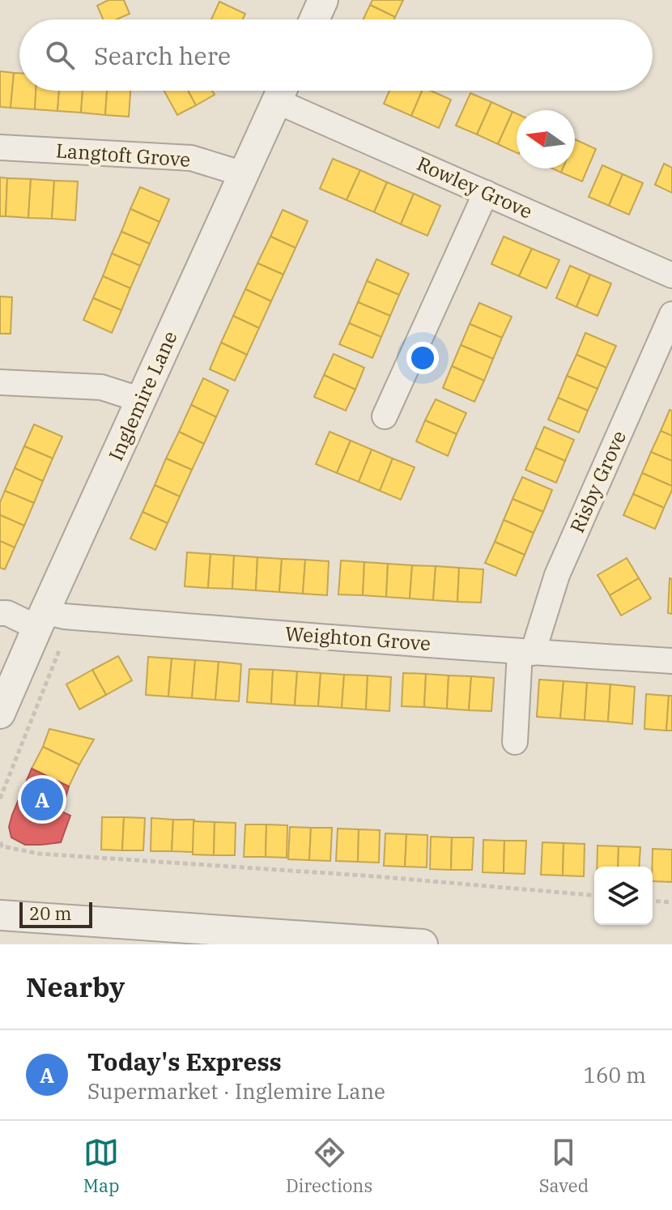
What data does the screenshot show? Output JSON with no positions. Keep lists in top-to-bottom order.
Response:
{
  "streets": {
    "street": [
      "Langtoft Grove",
      "Rowley Grove",
      "Inglemire Lane",
      "Risby Grove",
      "Weighton Grove"
    ]
  },
  "crossings": [
    ["Langtoft Grove", "Inglemire Lane"],
    ["Inglemire Lane", "Weighton Grove"],
    ["Risby Grove", "Weighton Grove"]
  ],
  "scale_bar": "20 m",
  "north": "left",
  "page": {
    "search": "Search here",
    "pins": "A",
    "scale": "20 m",
    "heading": "Nearby",
    "list": [
      {
        "mark": "A",
        "name": "Today's Express",
        "note": "Supermarket · Inglemire Lane",
        "value": "160 m"
      }
    ],
    "nav": ["Map", "Directions", "Saved"]
  }
}
